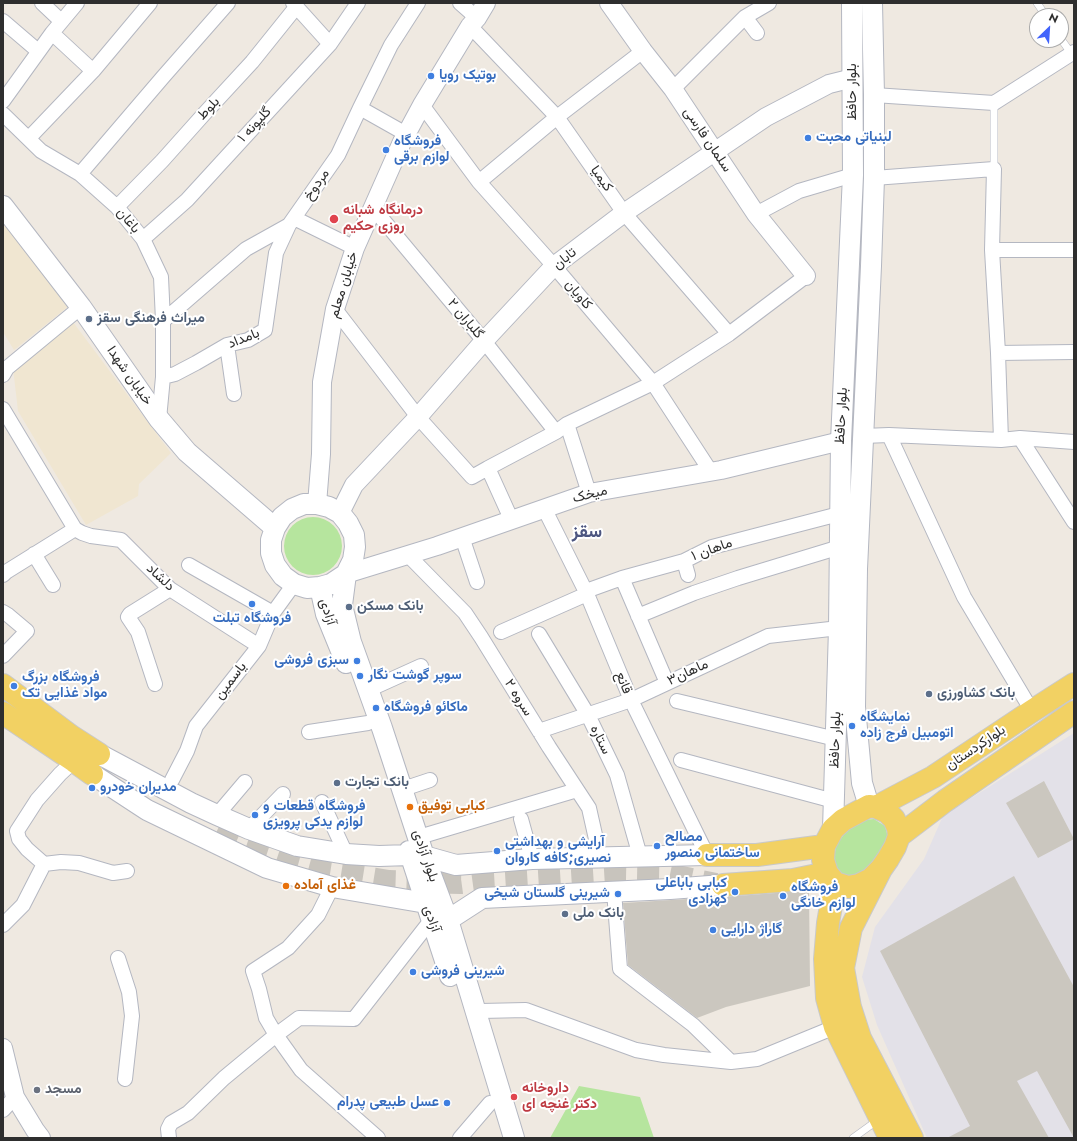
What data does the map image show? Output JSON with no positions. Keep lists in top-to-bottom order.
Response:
{
  "streets": {
    "main road": [
      "بلوار حافظ",
      "خیابان شهدا",
      "آزادی",
      "بلوارکردستان",
      "بلوار آزادی"
    ],
    "street": [
      "بلوط",
      "گلپونه ۱",
      "سلمان فارسی",
      "کیمیا",
      "مردوخ",
      "باغان",
      "تابان",
      "خیابان معلم",
      "کاویان",
      "گلباران ۲",
      "بامداد",
      "میخک",
      "ماهان ۱",
      "دلشاد",
      "ماهان۳",
      "یاسمین",
      "قانع",
      "سروه ۲",
      "ستاره"
    ]
  },
  "crossings": [
    ["بلوار حافظ", "تابان"],
    ["بلوار حافظ", "میخک"],
    ["بلوار حافظ", "ماهان ۱"],
    ["بلوار حافظ", "ماهان۳"],
    ["بلوار حافظ", "بلوارکردستان"],
    ["بلوط", "باغان"],
    ["گلپونه ۱", "باغان"],
    ["سلمان فارسی", "تابان"],
    ["کیمیا", "تابان"],
    ["کیمیا", "خیابان معلم"],
    ["مردوخ", "باغان"],
    ["مردوخ", "بامداد"],
    ["باغان", "بامداد"],
    ["تابان", "خیابان معلم"],
    ["تابان", "کاویان"],
    ["تابان", "گلباران ۲"],
    ["تابان", "خیابان شهدا"],
    ["تابان", "میخک"],
    ["تابان", "آزادی"],
    ["تابان", "یاسمین"],
    ["تابان", "بلوار آزادی"],
    ["خیابان معلم", "کاویان"],
    ["خیابان معلم", "گلباران ۲"],
    ["خیابان معلم", "خیابان شهدا"],
    ["خیابان معلم", "میخک"],
    ["خیابان معلم", "آزادی"],
    ["خیابان معلم", "یاسمین"],
    ["خیابان معلم", "بلوار آزادی"],
    ["کاویان", "میخک"],
    ["خیابان شهدا", "میخک"],
    ["خیابان شهدا", "آزادی"],
    ["خیابان شهدا", "یاسمین"],
    ["خیابان شهدا", "بلوار آزادی"],
    ["میخک", "آزادی"],
    ["میخک", "یاسمین"],
    ["میخک", "قانع"],
    ["میخک", "سروه ۲"],
    ["میخک", "بلوار آزادی"],
    ["ماهان ۱", "قانع"],
    ["دلشاد", "یاسمین"],
    ["آزادی", "یاسمین"],
    ["آزادی", "بلوار آزادی"],
    ["ماهان۳", "قانع"],
    ["ماهان۳", "سروه ۲"],
    ["ماهان۳", "ستاره"],
    ["یاسمین", "بلوار آزادی"]
  ],
  "districts": ["سقز"],
  "places": [
    "بوتیک رویا",
    "لبنیاتی محبت",
    "فروشگاه لوازم برقی",
    "درمانگاه شبانه روزی حکیم",
    "میراث فرهنگی سقز",
    "فروشگاه تبلت",
    "بانک مسکن",
    "سبزی فروشی",
    "سوپر گوشت نگار",
    "فروشگاه بزرگ مواد غذایی تک",
    "بانک کشاورزی",
    "ماکائو فروشگاه",
    "نمایشگاه اتومبیل فرج زاده",
    "بانک تجارت",
    "مدیران خودرو",
    "کبابی توفیق",
    "فروشگاه قطعات و لوازم یدکی پرویزی",
    "مصالح ساختمانی منصور",
    "آرایشی و بهداشتی نصیری;کافه کاروان",
    "غذای آماده",
    "کبابی باباعلی کهزادی",
    "شیرینی گلستان شیخی",
    "فروشگاه لوازم خانگی",
    "بانک ملی",
    "گاراژ دارایی",
    "شیرینی فروشی",
    "مسجد",
    "داروخانه دکتر غنچه ای",
    "عسل طبیعی پدرام"
  ],
  "north": "top right"
}
